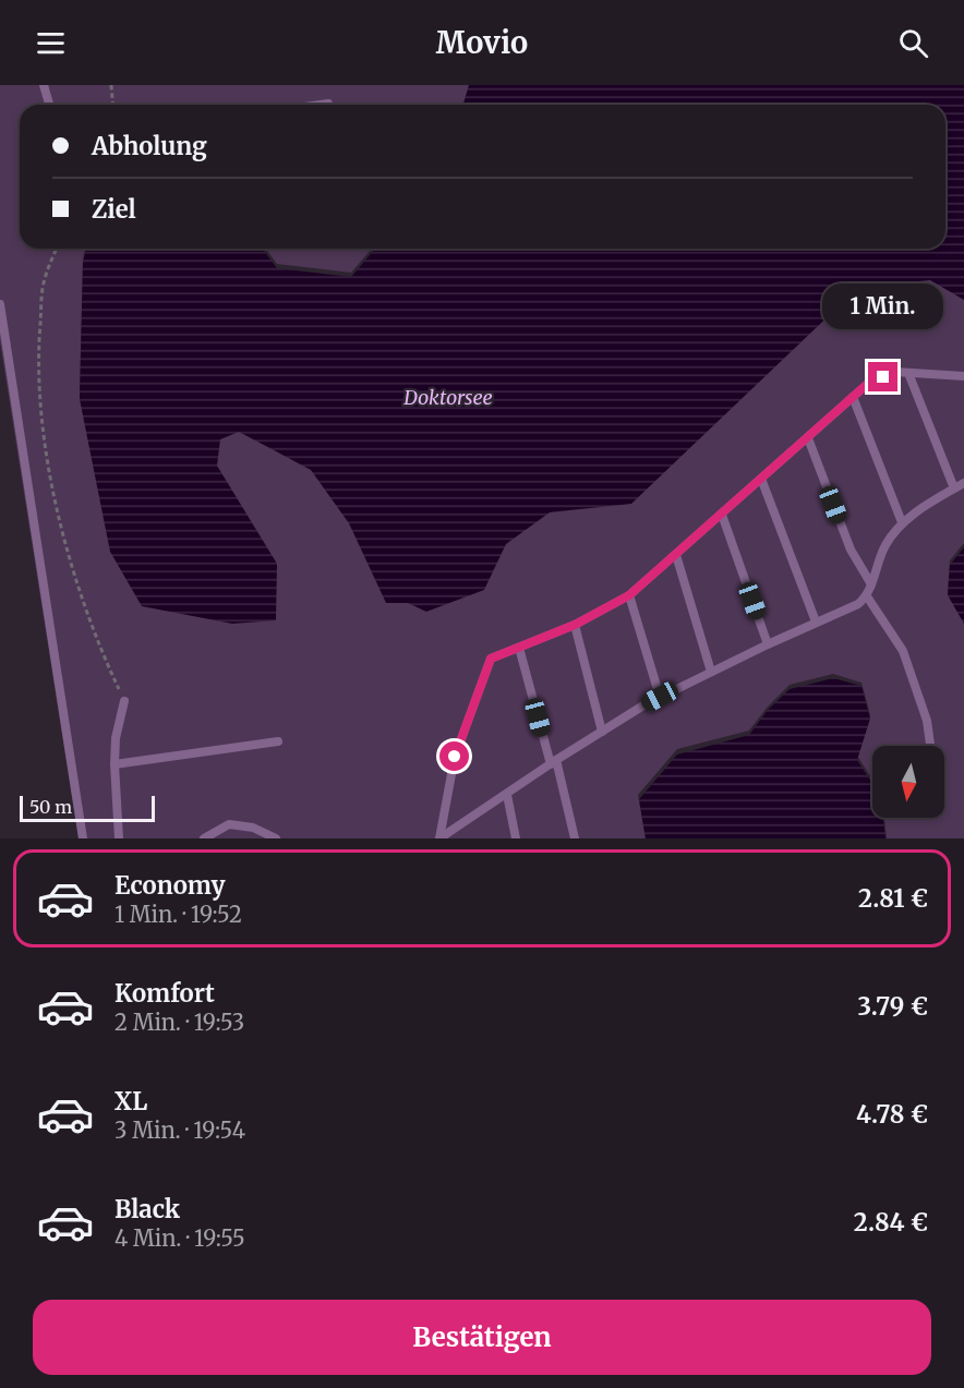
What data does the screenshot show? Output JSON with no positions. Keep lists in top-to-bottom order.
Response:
{
  "water": ["Doktorsee"],
  "scale_bar": "50 m",
  "north": "bottom",
  "page": {
    "header": "Movio",
    "banner": ["Abholung", "Ziel"],
    "bubble": "1 Min.",
    "scale": "50 m",
    "list": [
      {
        "name": "Economy",
        "note": "1 Min. · 19:52",
        "value": "2.81 €"
      },
      {
        "name": "Komfort",
        "note": "2 Min. · 19:53",
        "value": "3.79 €"
      },
      {
        "name": "XL",
        "note": "3 Min. · 19:54",
        "value": "4.78 €"
      },
      {
        "name": "Black",
        "note": "4 Min. · 19:55",
        "value": "2.84 €"
      }
    ],
    "buttons": "Bestätigen"
  }
}
